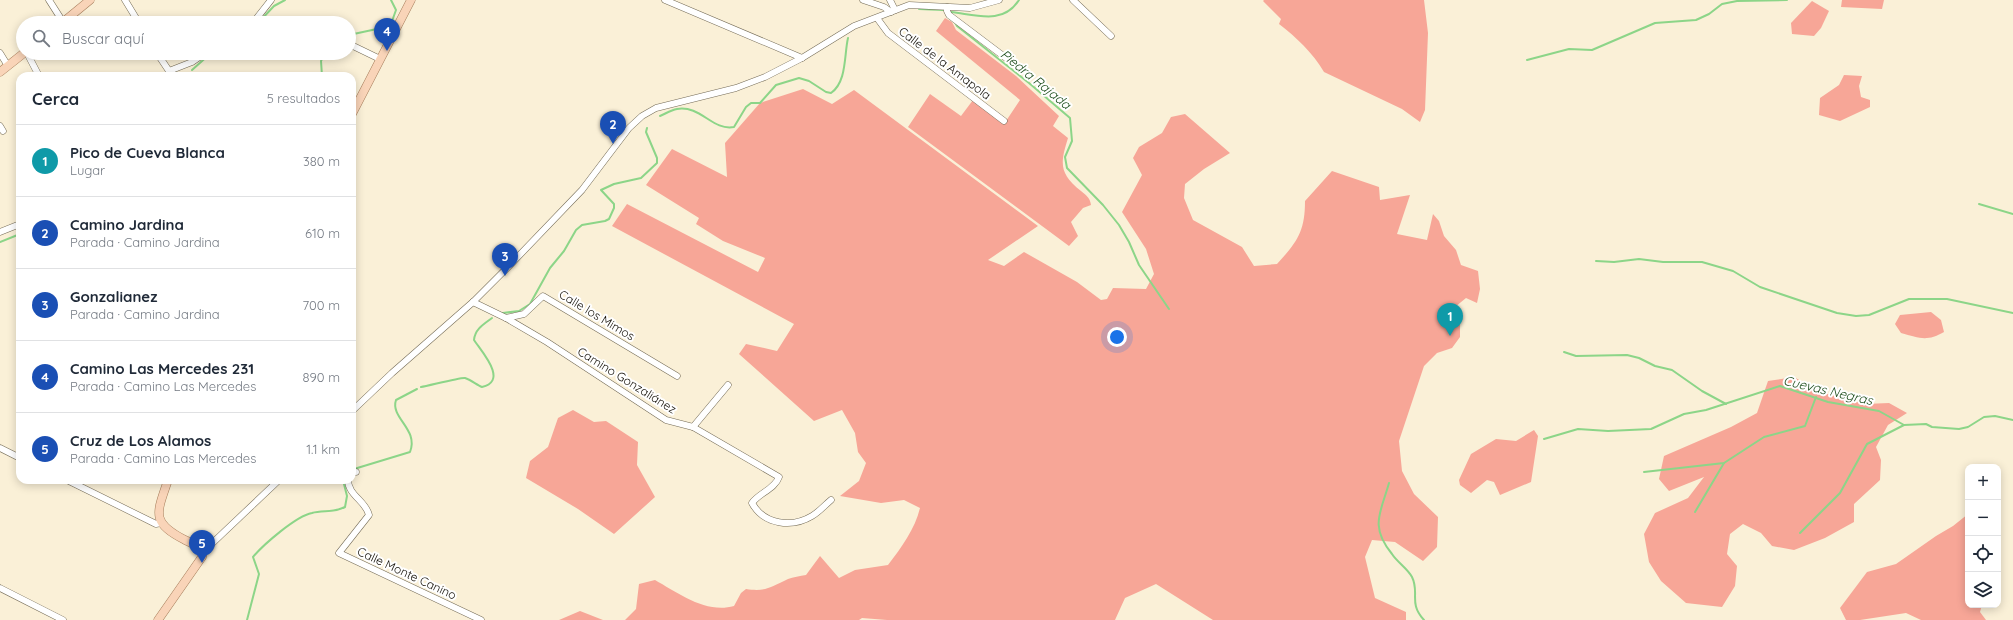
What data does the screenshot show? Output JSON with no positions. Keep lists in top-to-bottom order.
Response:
{
  "streets": {
    "street": [
      "Calle de la Amapola",
      "Calle los Mimos",
      "Camino Gonzaliánez",
      "Calle Monte Canino"
    ]
  },
  "crossings": [
    ["Calle los Mimos", "Camino Gonzaliánez"]
  ],
  "water": ["Piedra Rajada", "Cuevas Negras"],
  "page": {
    "search": "Buscar aquí",
    "pins": [
      "4",
      "2",
      "3",
      "1",
      "5"
    ],
    "heading": ["Cerca", "5 resultados"],
    "list": [
      {
        "mark": "1",
        "name": "Pico de Cueva Blanca",
        "note": "Lugar",
        "value": "380 m"
      },
      {
        "mark": "2",
        "name": "Camino Jardina",
        "note": "Parada · Camino Jardina",
        "value": "610 m"
      },
      {
        "mark": "3",
        "name": "Gonzalianez",
        "note": "Parada · Camino Jardina",
        "value": "700 m"
      },
      {
        "mark": "4",
        "name": "Camino Las Mercedes 231",
        "note": "Parada · Camino Las Mercedes",
        "value": "890 m"
      },
      {
        "mark": "5",
        "name": "Cruz de Los Alamos",
        "note": "Parada · Camino Las Mercedes",
        "value": "1.1 km"
      }
    ],
    "map_buttons": ["+", "−"]
  }
}
